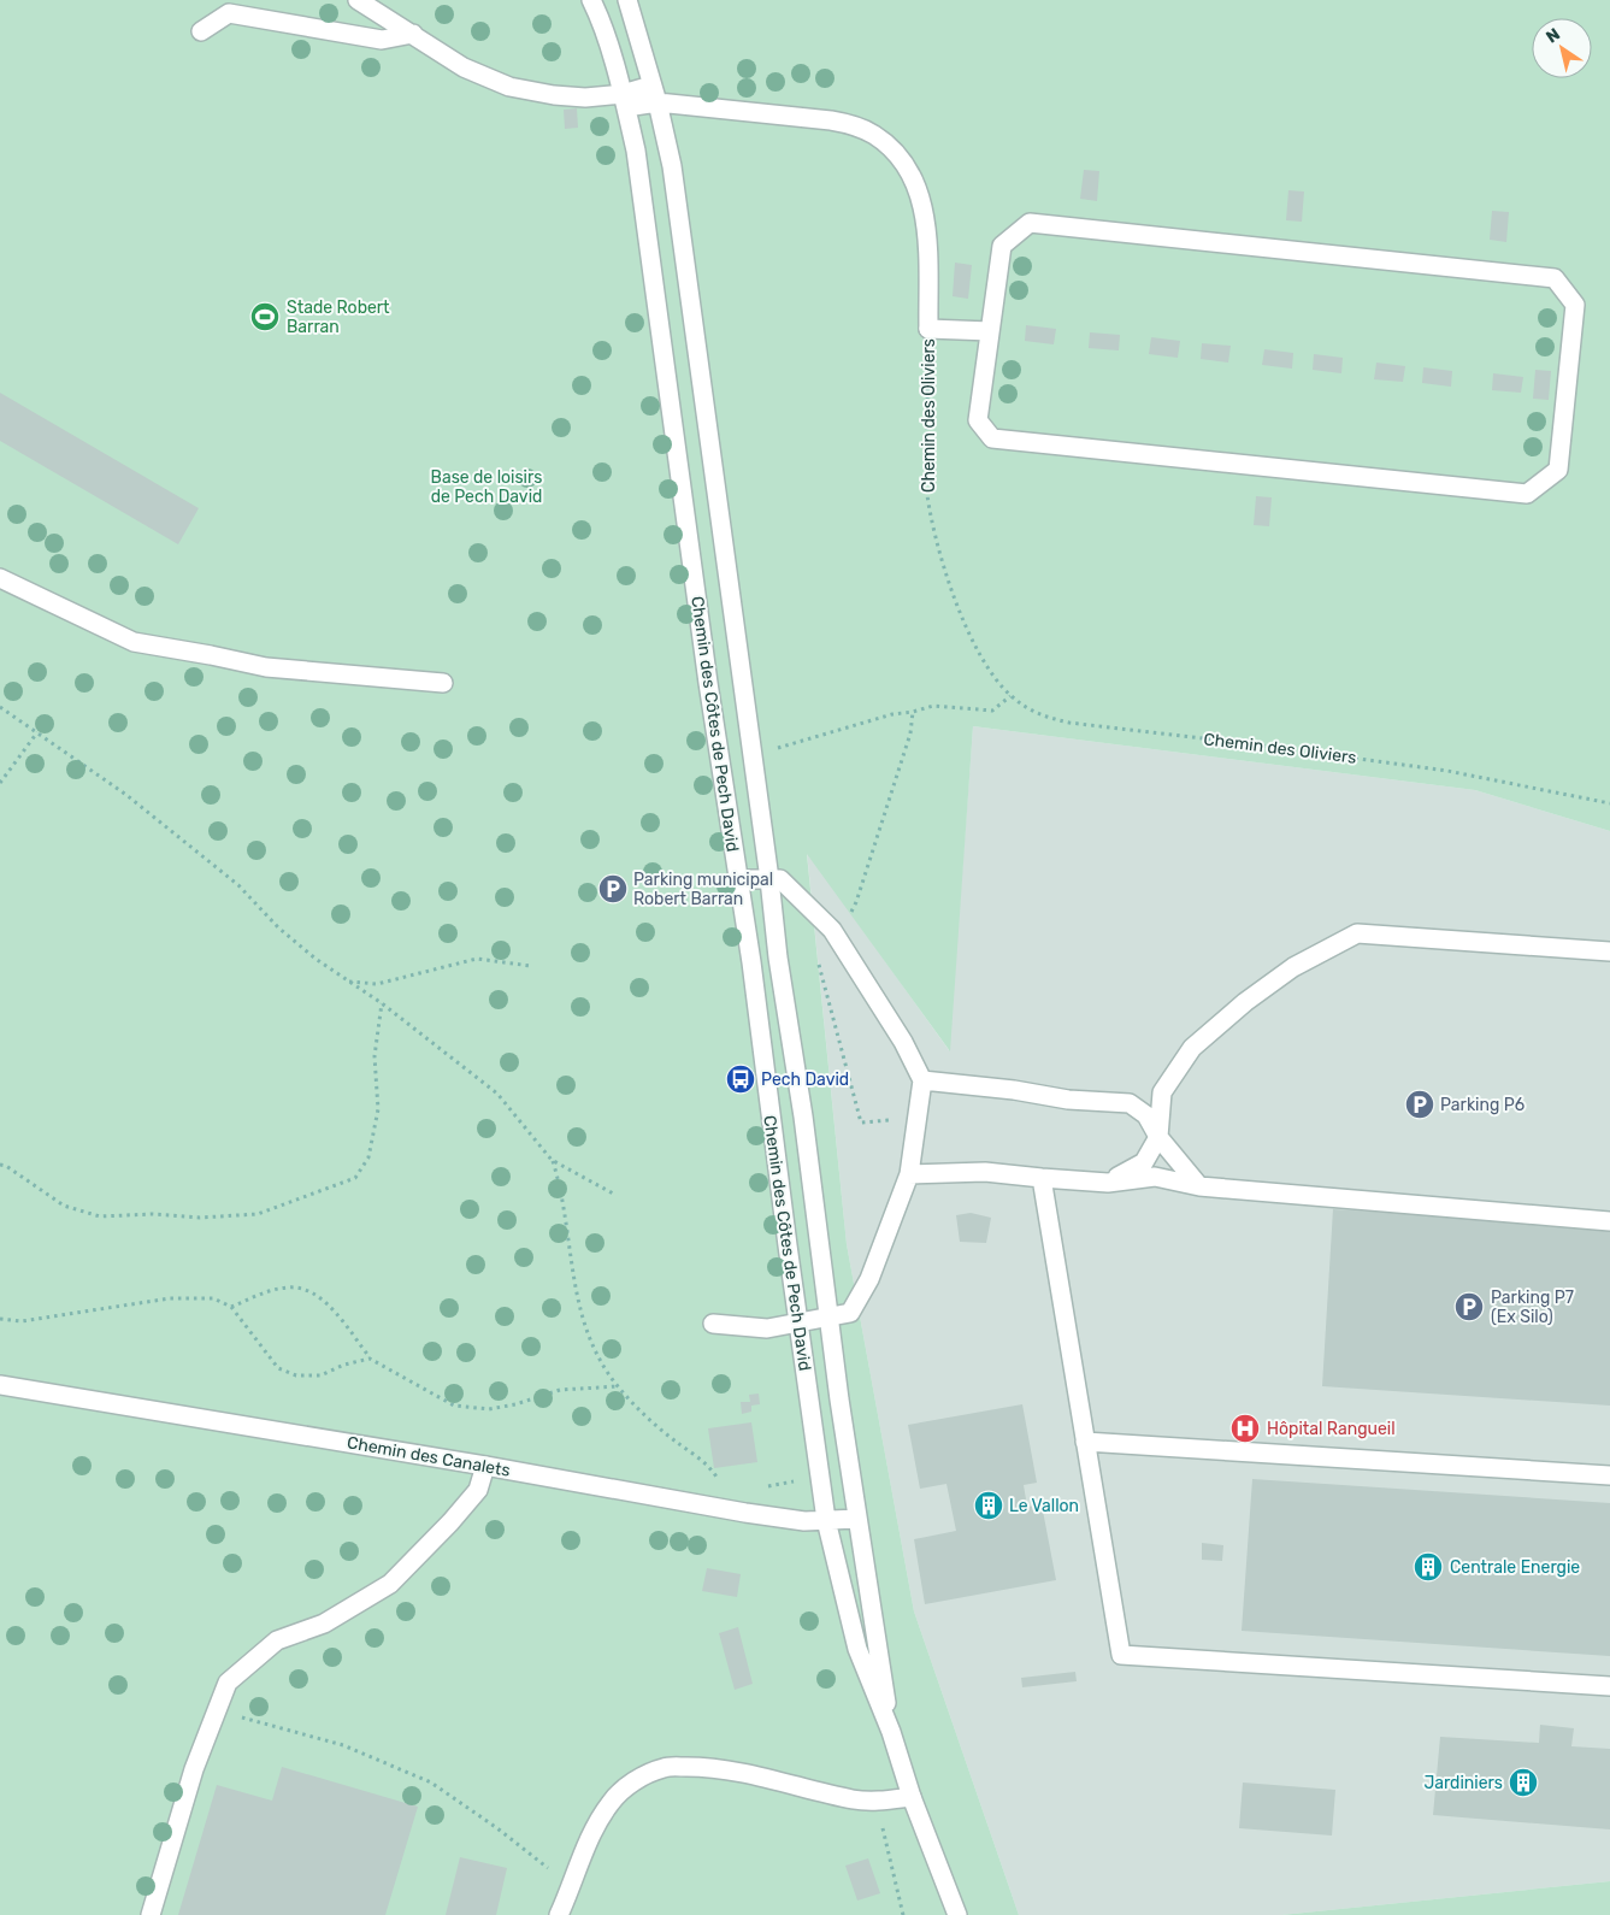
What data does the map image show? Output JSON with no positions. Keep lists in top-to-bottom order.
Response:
{
  "streets": {
    "street": ["Chemin des Oliviers", "Chemin des Côtes de Pech David", "Chemin des Canalets"]
  },
  "crossings": [
    ["Chemin des Oliviers", "Chemin des Côtes de Pech David"],
    ["Chemin des Côtes de Pech David", "Chemin des Canalets"]
  ],
  "parks": ["Base de loisirs de Pech David"],
  "places": {
    "sports": ["Stade Robert Barran"],
    "parking": ["Parking municipal Robert Barran", "Parking P6", "Parking P7 (Ex Silo)"],
    "bus stop": ["Pech David"],
    "hospital": ["Hôpital Rangueil"],
    "building": ["Le Vallon", "Centrale Energie", "Jardiniers"]
  },
  "north": "top left"
}
